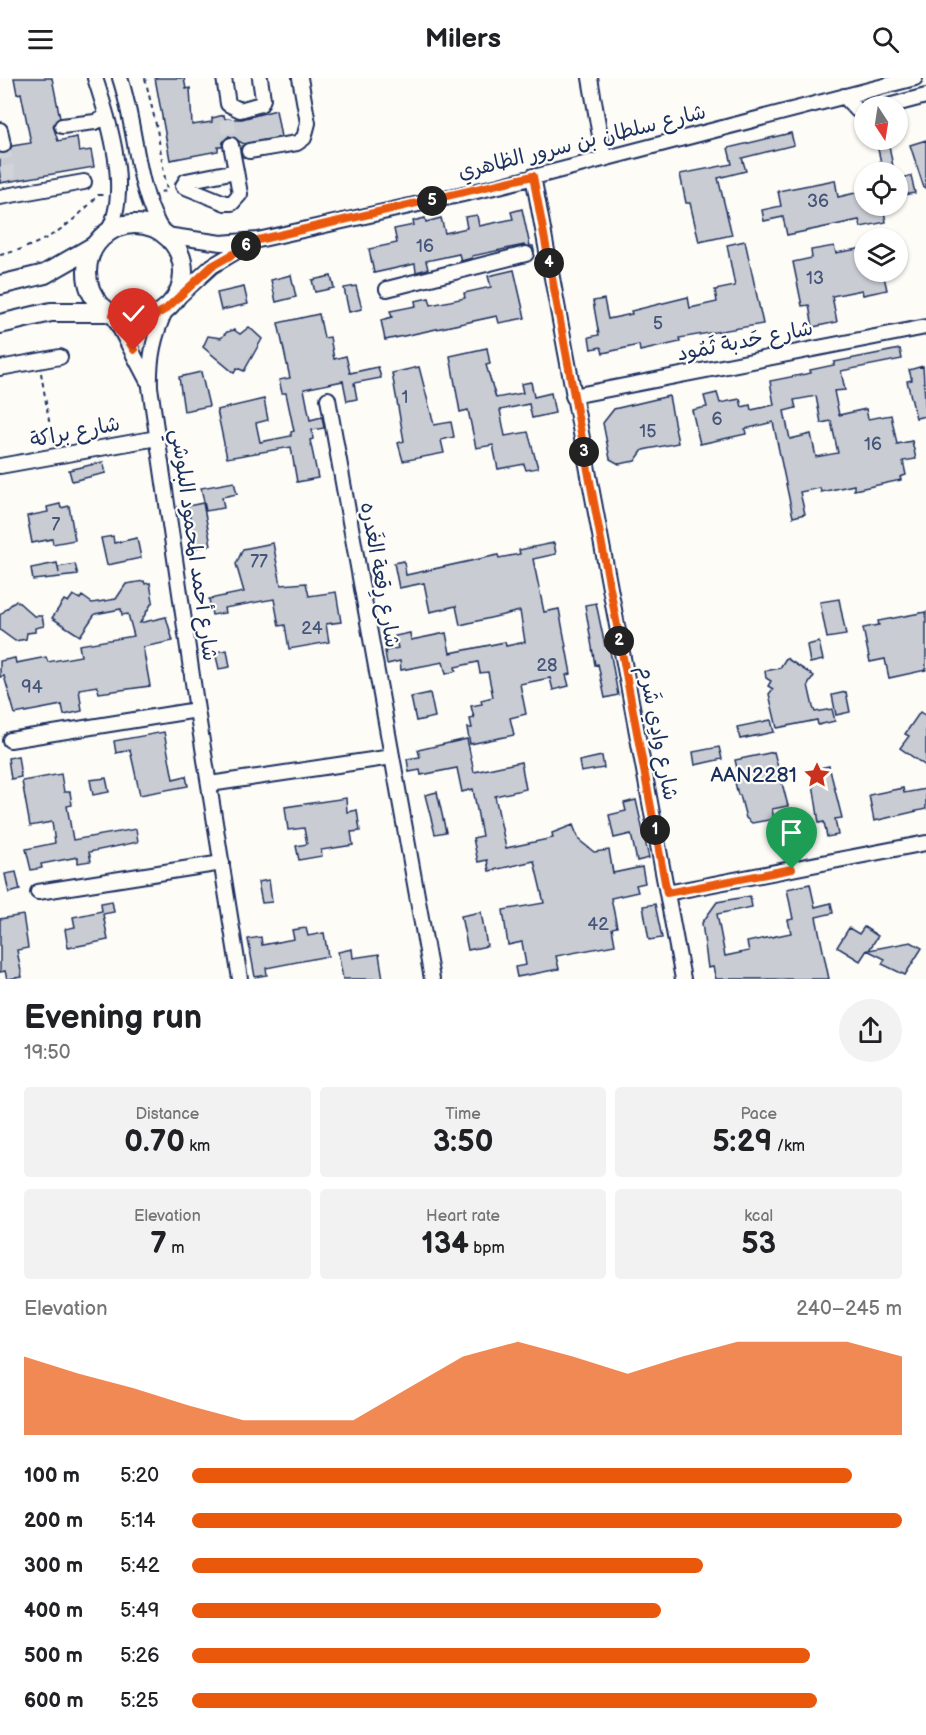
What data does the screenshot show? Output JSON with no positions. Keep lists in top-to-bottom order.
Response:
{
  "streets": {
    "street": [
      "شارع سلطان بن سرور الظاهري",
      "شارع حَدبة ثَمُود",
      "شارع براكة",
      "شارع أحمد المحمود البلوشي",
      "شارع رِقعة الغَدره",
      "شارع وادِي شَرم"
    ]
  },
  "crossings": [
    ["شارع سلطان بن سرور الظاهري", "شارع أحمد المحمود البلوشي"],
    ["شارع سلطان بن سرور الظاهري", "شارع وادِي شَرم"],
    ["شارع حَدبة ثَمُود", "شارع وادِي شَرم"],
    ["شارع براكة", "شارع أحمد المحمود البلوشي"]
  ],
  "places": {
    "place": ["AAN2281"]
  },
  "house_numbers": [
    "36",
    "16",
    "13",
    "5",
    "1",
    "6",
    "15",
    "16",
    "7",
    "77",
    "24",
    "28",
    "94",
    "42"
  ],
  "north": "bottom",
  "page": {
    "header": "Milers",
    "pins": [
      "5",
      "6",
      "4",
      "3",
      "2",
      "1"
    ],
    "heading": ["Evening run", "19:50"],
    "stats": [
      ["Distance", "0.70 km"],
      ["Time", "3:50"],
      ["Pace", "5:29 /km"],
      ["Elevation", "7 m"],
      ["Heart rate", "134 bpm"],
      ["kcal", "53"]
    ],
    "chart": ["Elevation", "240–245 m"],
    "list": [
      {
        "name": "100 m",
        "note": "5:20"
      },
      {
        "name": "200 m",
        "note": "5:14"
      },
      {
        "name": "300 m",
        "note": "5:42"
      },
      {
        "name": "400 m",
        "note": "5:49"
      },
      {
        "name": "500 m",
        "note": "5:26"
      },
      {
        "name": "600 m",
        "note": "5:25"
      }
    ]
  }
}
